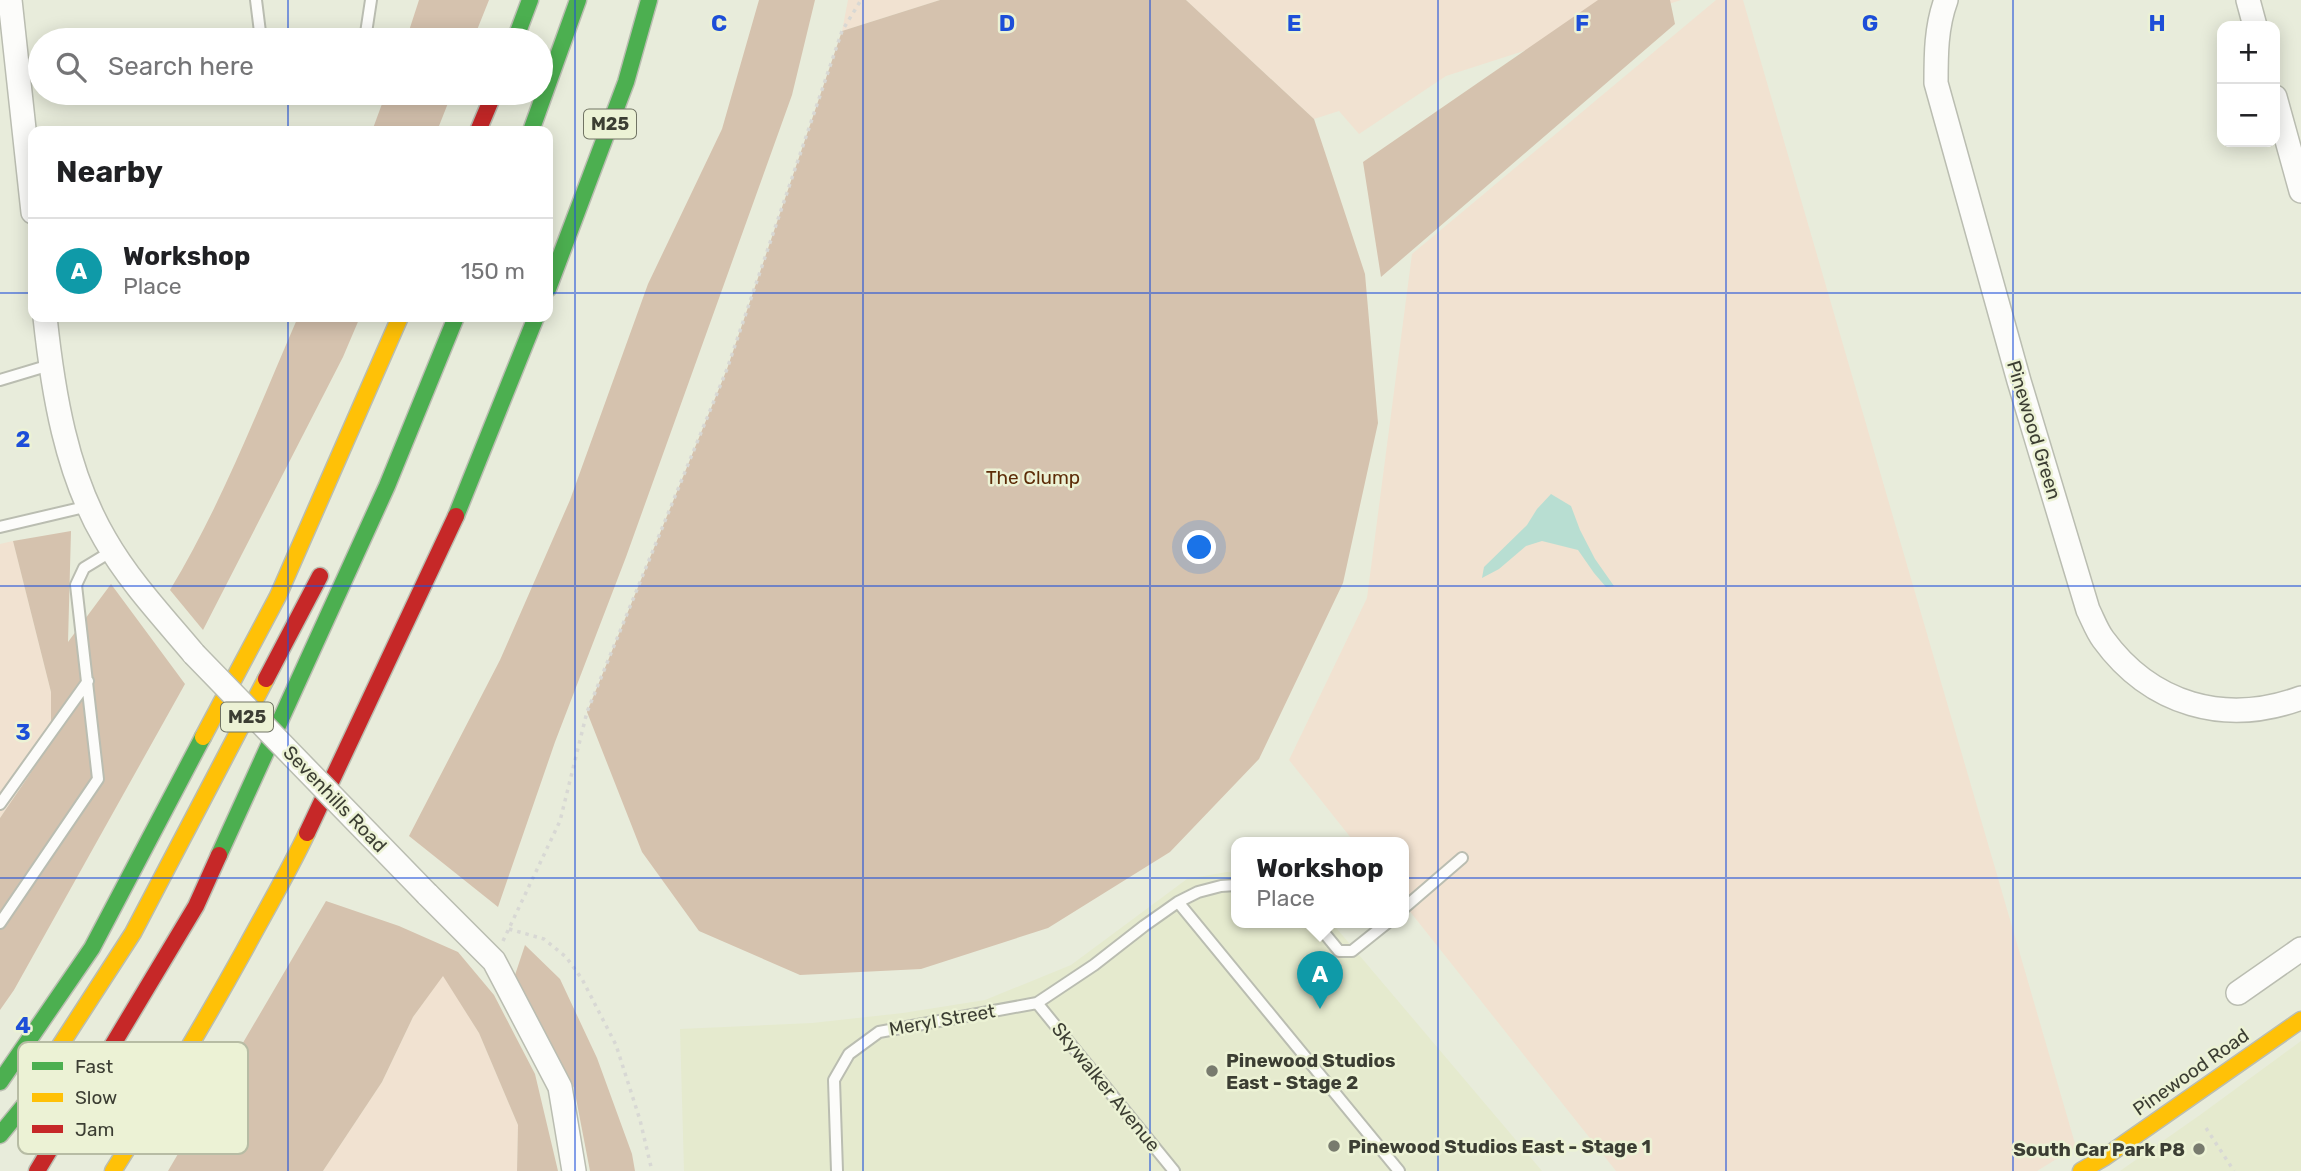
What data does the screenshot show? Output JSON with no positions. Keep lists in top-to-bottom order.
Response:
{
  "streets": {
    "main road": ["M25", "Pinewood Road"],
    "street": ["Pinewood Green", "Sevenhills Road"],
    "lane": ["Meryl Street", "Skywalker Avenue"]
  },
  "crossings": [
    ["Meryl Street", "Skywalker Avenue"]
  ],
  "parks": ["The Clump"],
  "places": ["Pinewood Studios East - Stage 2", "Pinewood Studios East - Stage 1", "South Car Park P8"],
  "legend": ["Fast", "Slow", "Jam"],
  "page": {
    "map_buttons": ["+", "−"],
    "search": "Search here",
    "heading": "Nearby",
    "list": [
      {
        "mark": "A",
        "name": "Workshop",
        "note": "Place",
        "value": "150 m"
      }
    ],
    "popup": ["Workshop", "Place"],
    "pins": "A"
  },
  "grid": {
    "columns": [
      "C",
      "D",
      "E",
      "F",
      "G",
      "H"
    ],
    "rows": ["2", "3", "4"]
  }
}
